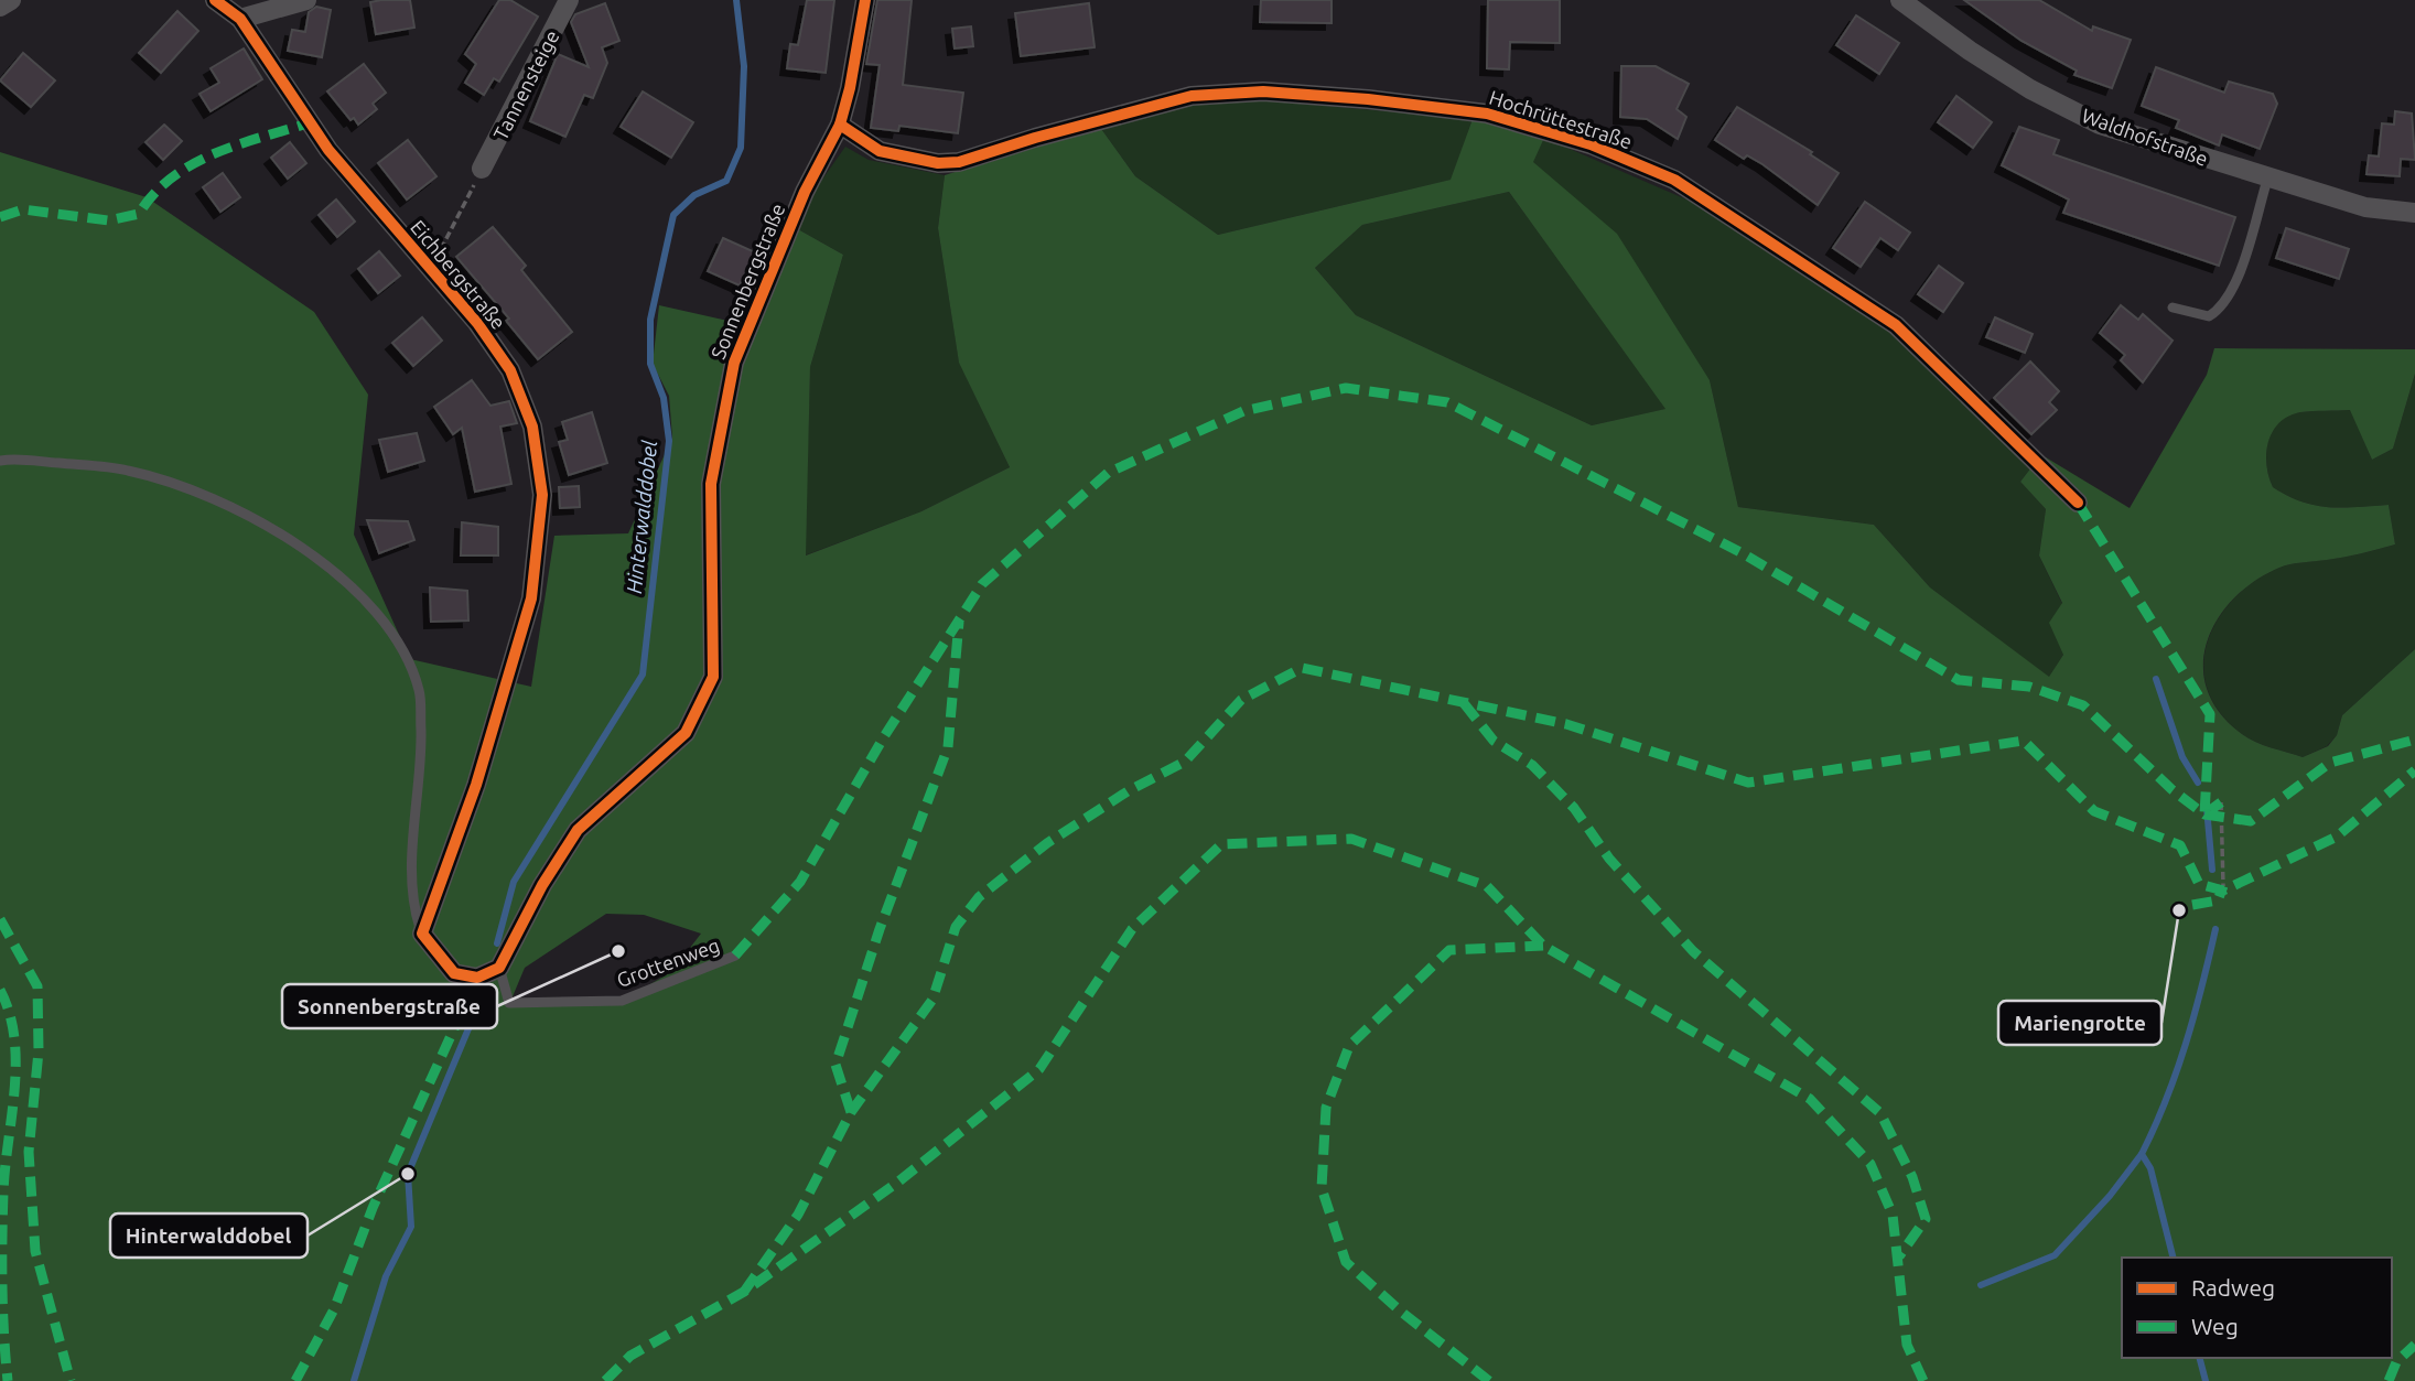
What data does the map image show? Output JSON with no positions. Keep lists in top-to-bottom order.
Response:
{
  "streets": {
    "street": [
      "Tannensteige",
      "Hochrüttestraße",
      "Waldhofstraße",
      "Eichbergstraße",
      "Sonnenbergstraße"
    ],
    "lane": ["Grottenweg"]
  },
  "crossings": [
    ["Hochrüttestraße", "Sonnenbergstraße"],
    ["Sonnenbergstraße", "Grottenweg"]
  ],
  "water": ["Hinterwalddobel"],
  "places": ["Mariengrotte", "Sonnenbergstraße", "Hinterwalddobel"],
  "legend": ["Radweg", "Weg"]
}
